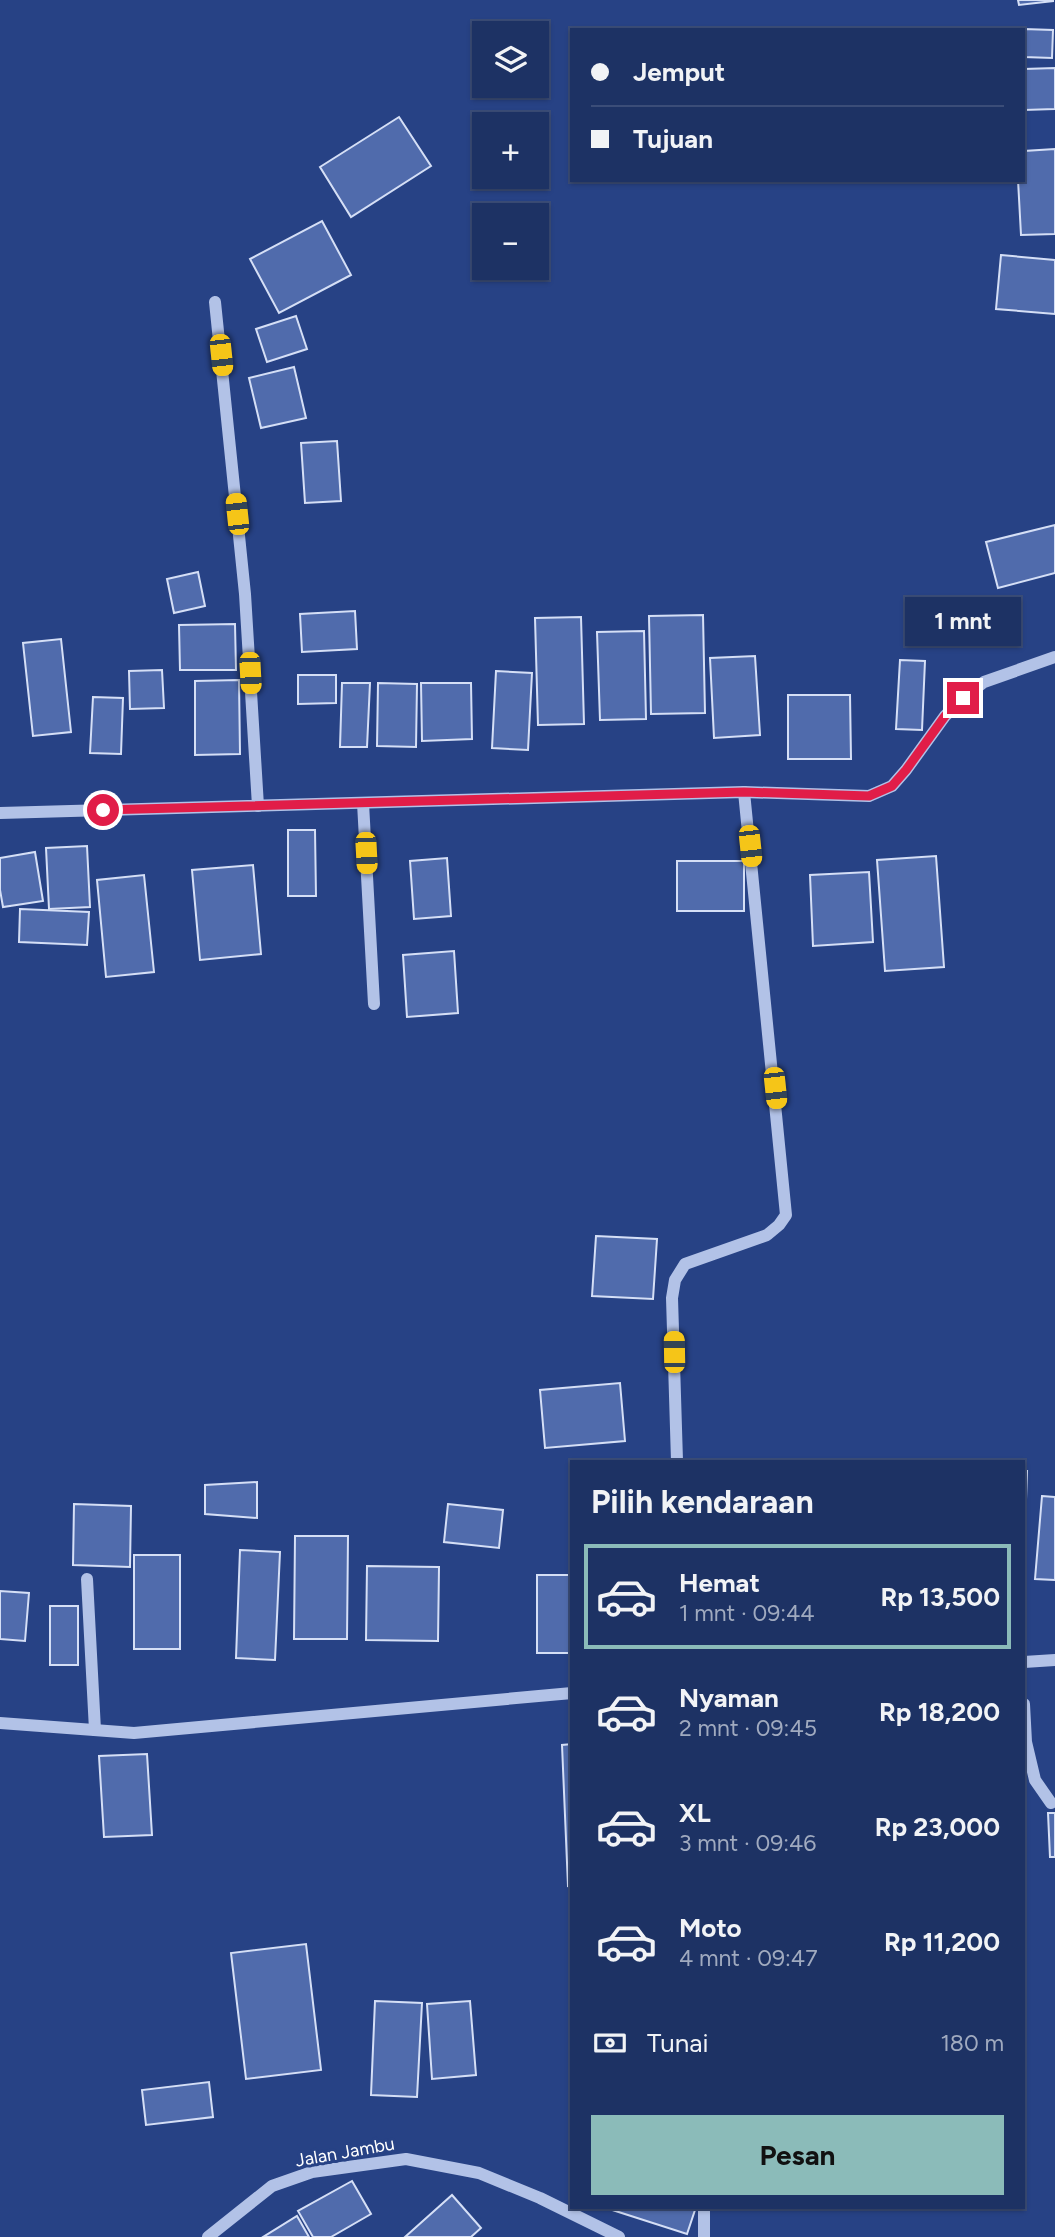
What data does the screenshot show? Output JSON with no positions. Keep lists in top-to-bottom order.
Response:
{
  "streets": {
    "street": ["Jalan Jambu"]
  },
  "page": {
    "map_buttons": ["+", "−"],
    "banner": ["Jemput", "Tujuan"],
    "bubble": "1 mnt",
    "heading": "Pilih kendaraan",
    "list": [
      {
        "name": "Hemat",
        "note": "1 mnt · 09:44",
        "value": "Rp 13,500"
      },
      {
        "name": "Nyaman",
        "note": "2 mnt · 09:45",
        "value": "Rp 18,200"
      },
      {
        "name": "XL",
        "note": "3 mnt · 09:46",
        "value": "Rp 23,000"
      },
      {
        "name": "Moto",
        "note": "4 mnt · 09:47",
        "value": "Rp 11,200"
      }
    ],
    "pay": ["Tunai", "180 m"],
    "buttons": "Pesan"
  }
}
